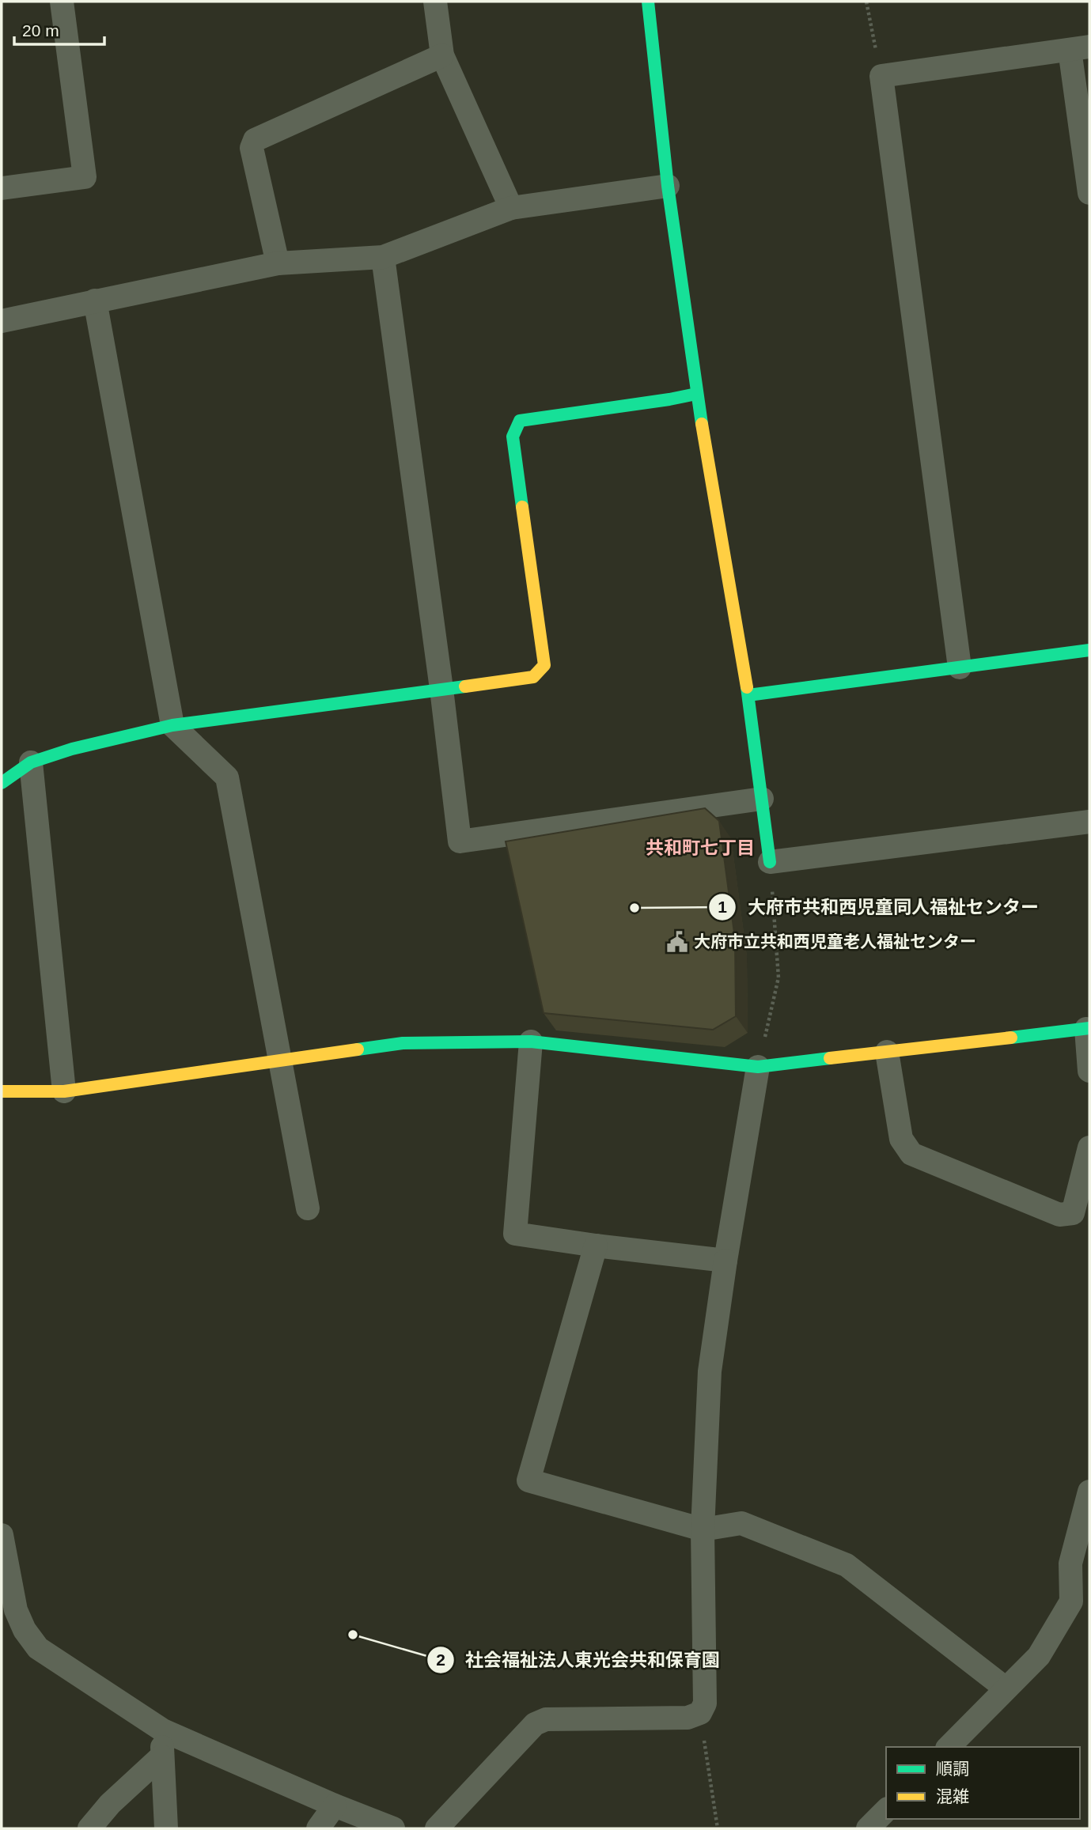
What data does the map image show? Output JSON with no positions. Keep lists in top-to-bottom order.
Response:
{
  "districts": ["共和町七丁目"],
  "places": {
    "other": ["大府市共和西児童同人福祉センター", "社会福祉法人東光会共和保育園"],
    "public building": ["大府市立共和西児童老人福祉センター"]
  },
  "legend": ["順調", "混雑"],
  "scale_bar": "20 m"
}
